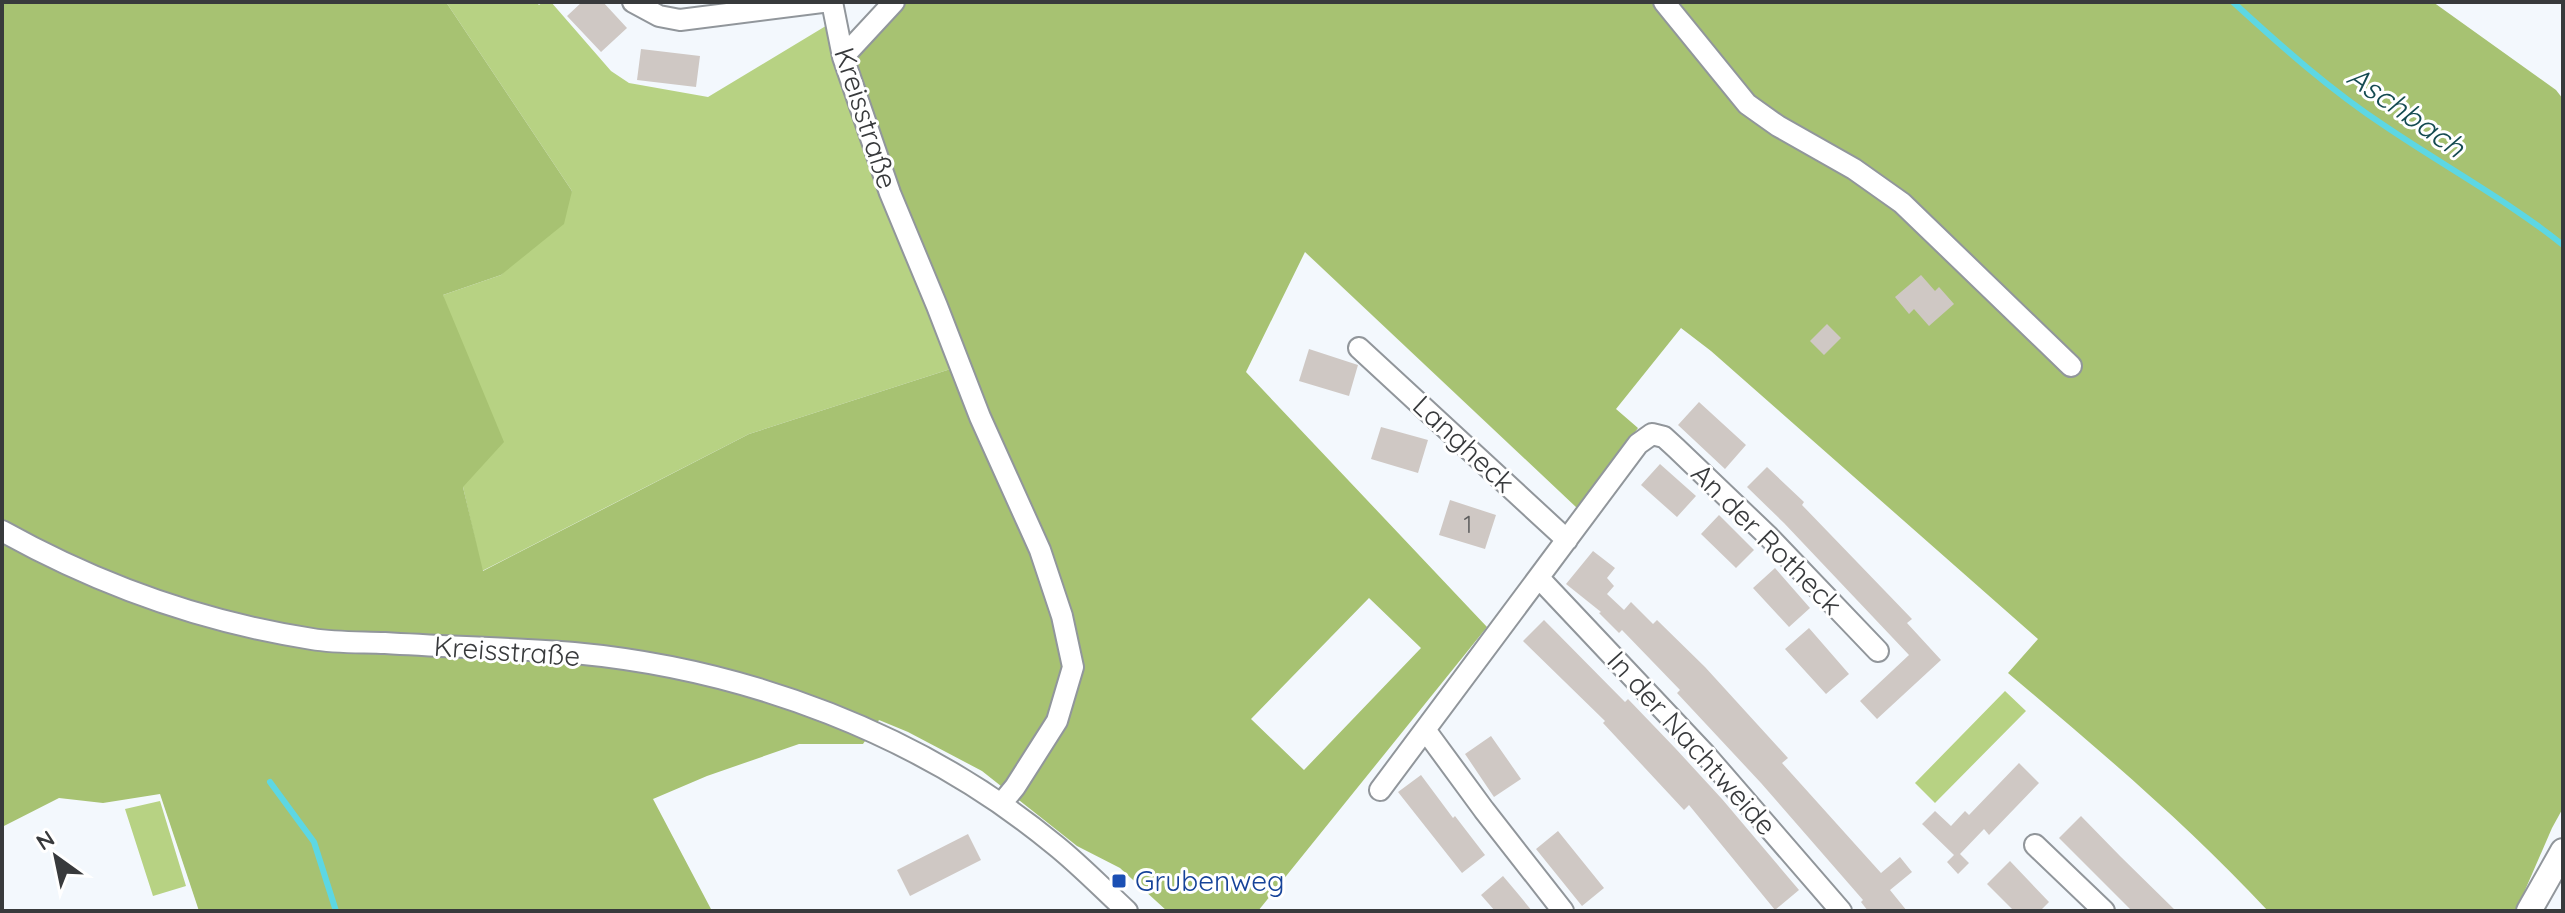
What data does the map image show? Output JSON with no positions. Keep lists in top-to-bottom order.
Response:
{
  "streets": {
    "street": [
      "Kreisstraße",
      "Langheck",
      "An der Rotheck",
      "In der Nachtweide"
    ]
  },
  "crossings": [
    ["Langheck", "An der Rotheck"]
  ],
  "water": ["Aschbach"],
  "places": {
    "transit": ["Grubenweg"]
  },
  "house_numbers": ["1"],
  "north": "top left"
}
